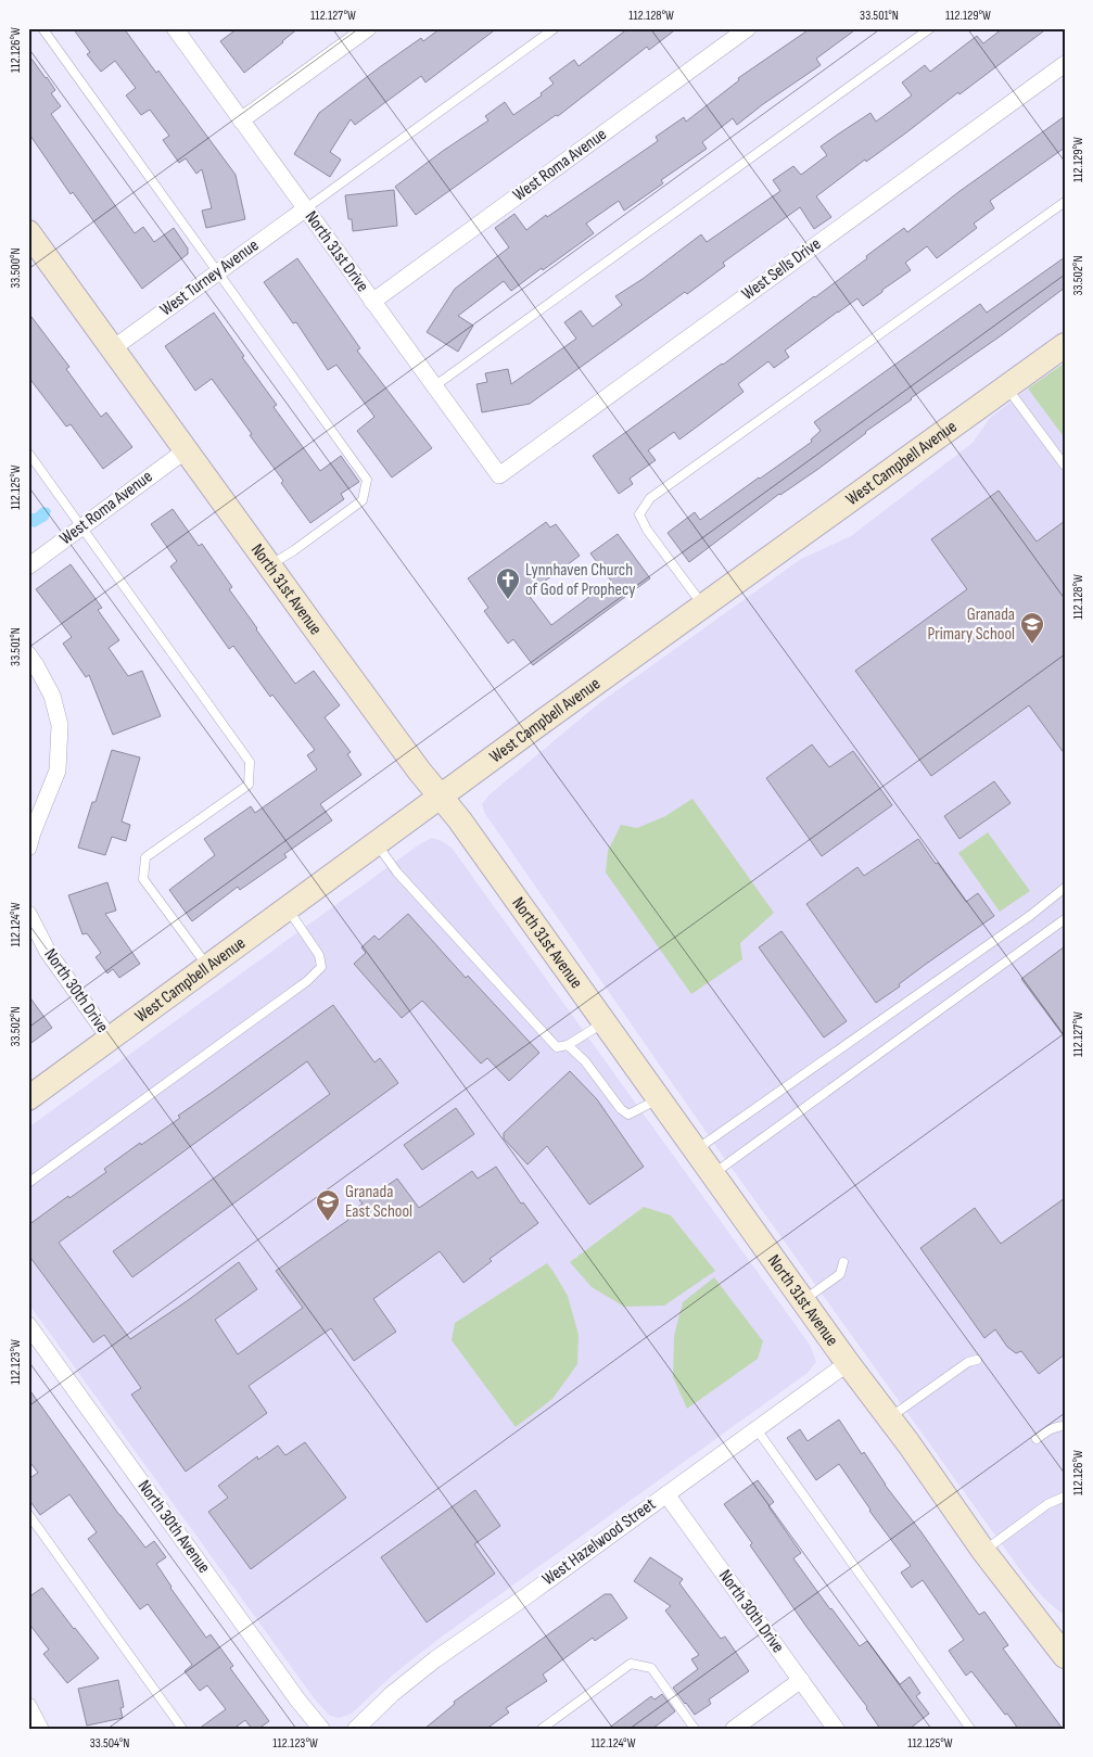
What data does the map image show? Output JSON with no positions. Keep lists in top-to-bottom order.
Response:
{
  "streets": {
    "street": [
      "West Roma Avenue",
      "North 31st Drive",
      "West Sells Drive",
      "West Turney Avenue",
      "West Campbell Avenue",
      "North 31st Avenue",
      "North 30th Drive",
      "North 30th Avenue",
      "West Hazelwood Street"
    ]
  },
  "crossings": [
    ["West Roma Avenue", "North 31st Drive"],
    ["West Roma Avenue", "North 31st Avenue"],
    ["North 31st Drive", "West Sells Drive"],
    ["North 31st Drive", "West Turney Avenue"],
    ["West Turney Avenue", "North 31st Avenue"],
    ["West Campbell Avenue", "North 31st Avenue"],
    ["West Campbell Avenue", "North 30th Drive"],
    ["North 31st Avenue", "West Hazelwood Street"],
    ["North 30th Drive", "West Hazelwood Street"]
  ],
  "places": {
    "church": ["Lynnhaven Church of God of Prophecy"],
    "school or university": ["Granada Primary School", "Granada East School"]
  },
  "coordinates": [
    "112.127°W",
    "112.128°W",
    "33.501°N",
    "112.129°W",
    "112.126°W",
    "33.500°N",
    "33.502°N",
    "112.125°W",
    "112.124°W",
    "112.123°W",
    "33.504°N"
  ]
}
